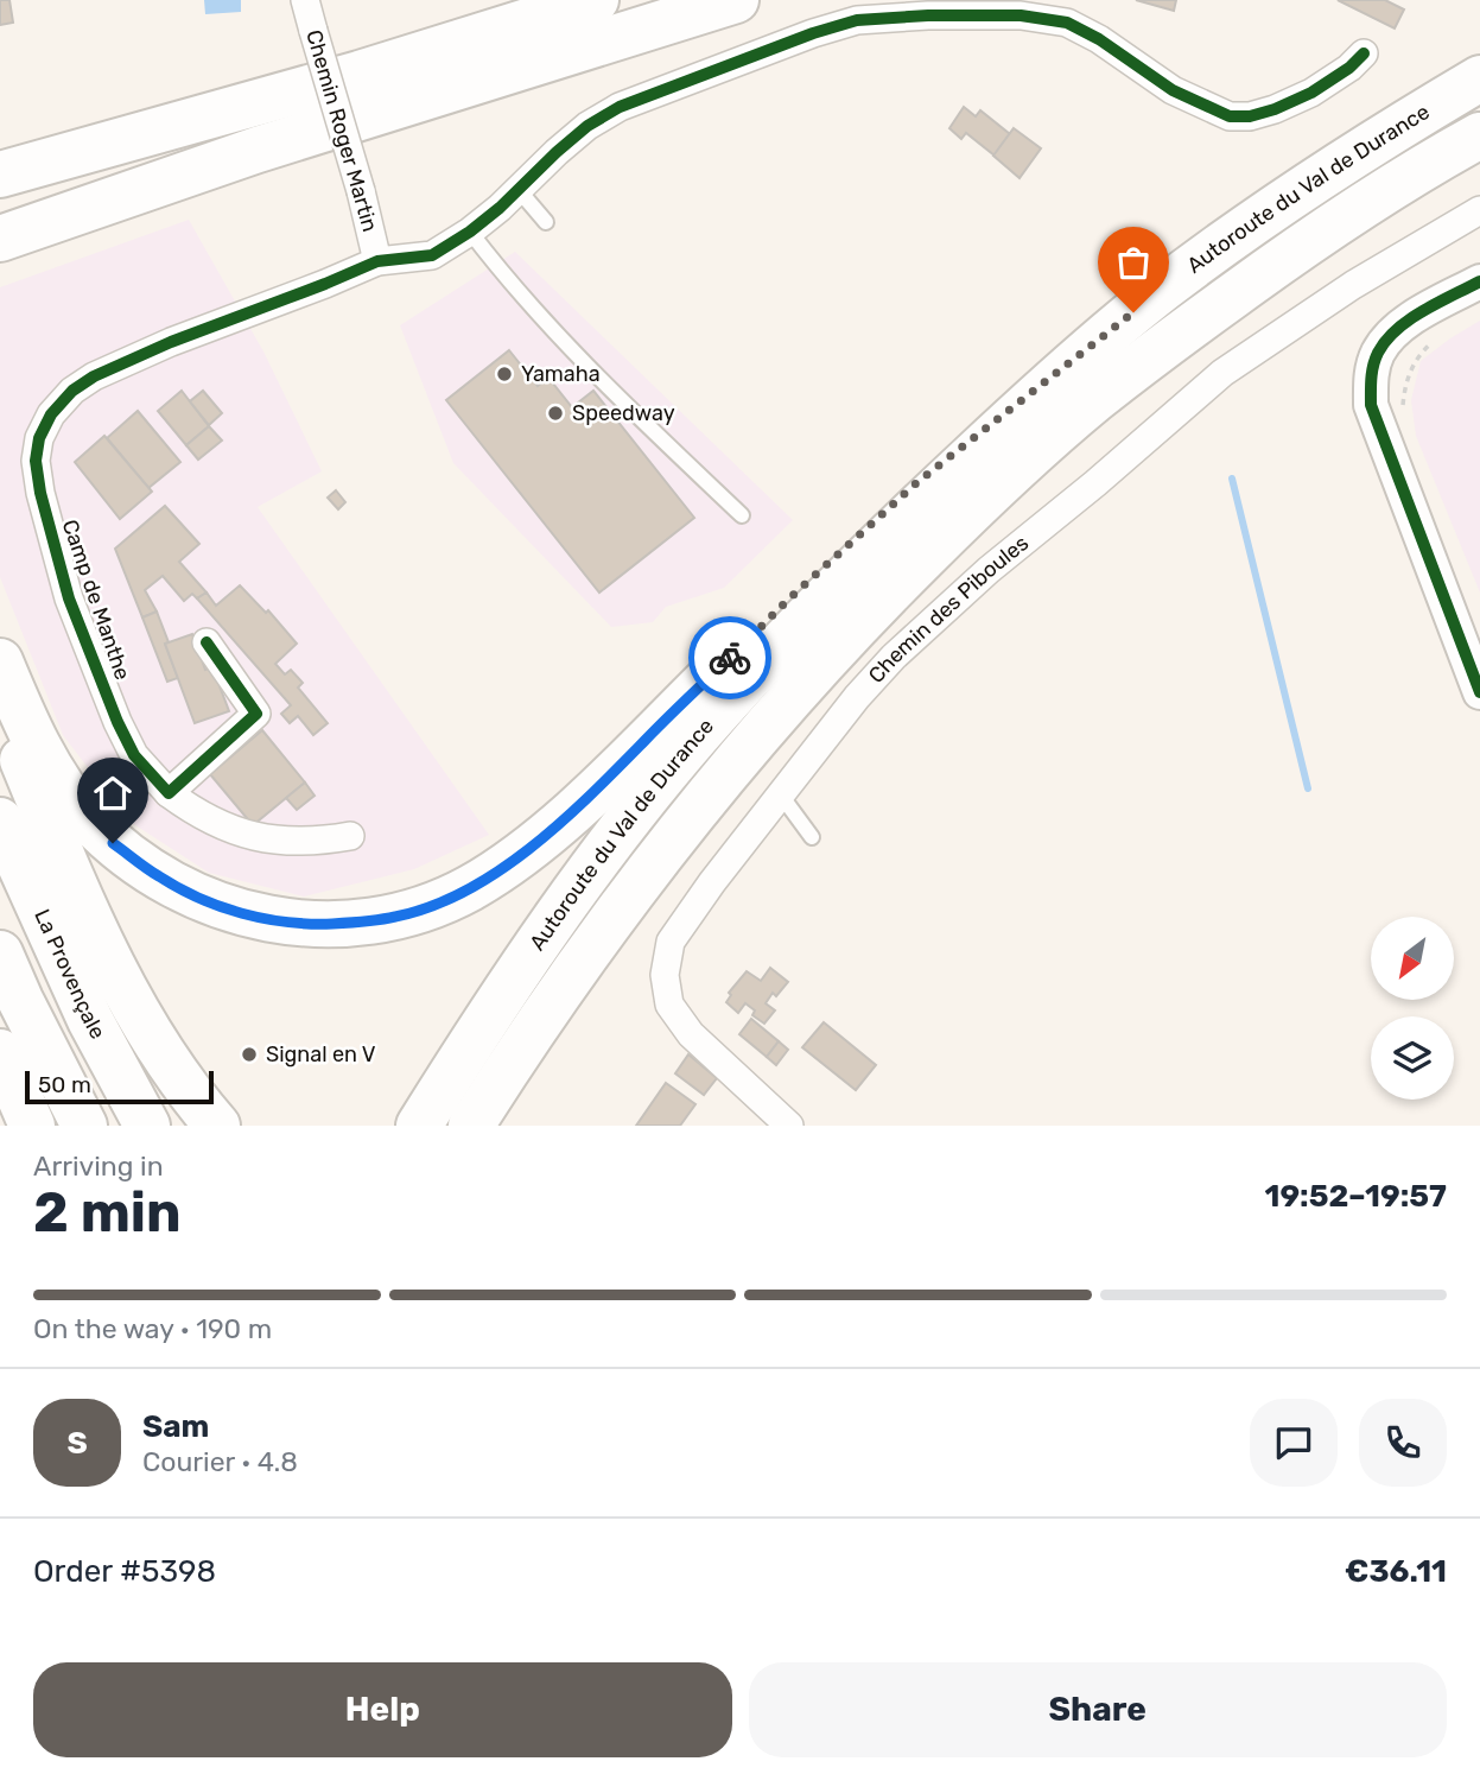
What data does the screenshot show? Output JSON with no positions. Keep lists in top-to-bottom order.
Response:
{
  "streets": {
    "highway": ["Autoroute du Val de Durance", "La Provençale"],
    "street": ["Chemin Roger Martin", "Camp de Manthe", "Chemin des Piboules"]
  },
  "crossings": [
    ["Chemin Roger Martin", "Camp de Manthe"]
  ],
  "places": ["Yamaha", "Speedway", "Signal en V"],
  "scale_bar": "50 m",
  "north": "bottom left",
  "page": {
    "scale": "50 m",
    "heading": ["2 min", "Arriving in", "19:52–19:57"],
    "panel": [
      "Sam",
      "Courier · 4.8",
      "Order #5398",
      "€36.11"
    ],
    "bar": "On the way · 190 m",
    "round": "S",
    "buttons": ["Help", "Share"]
  }
}
